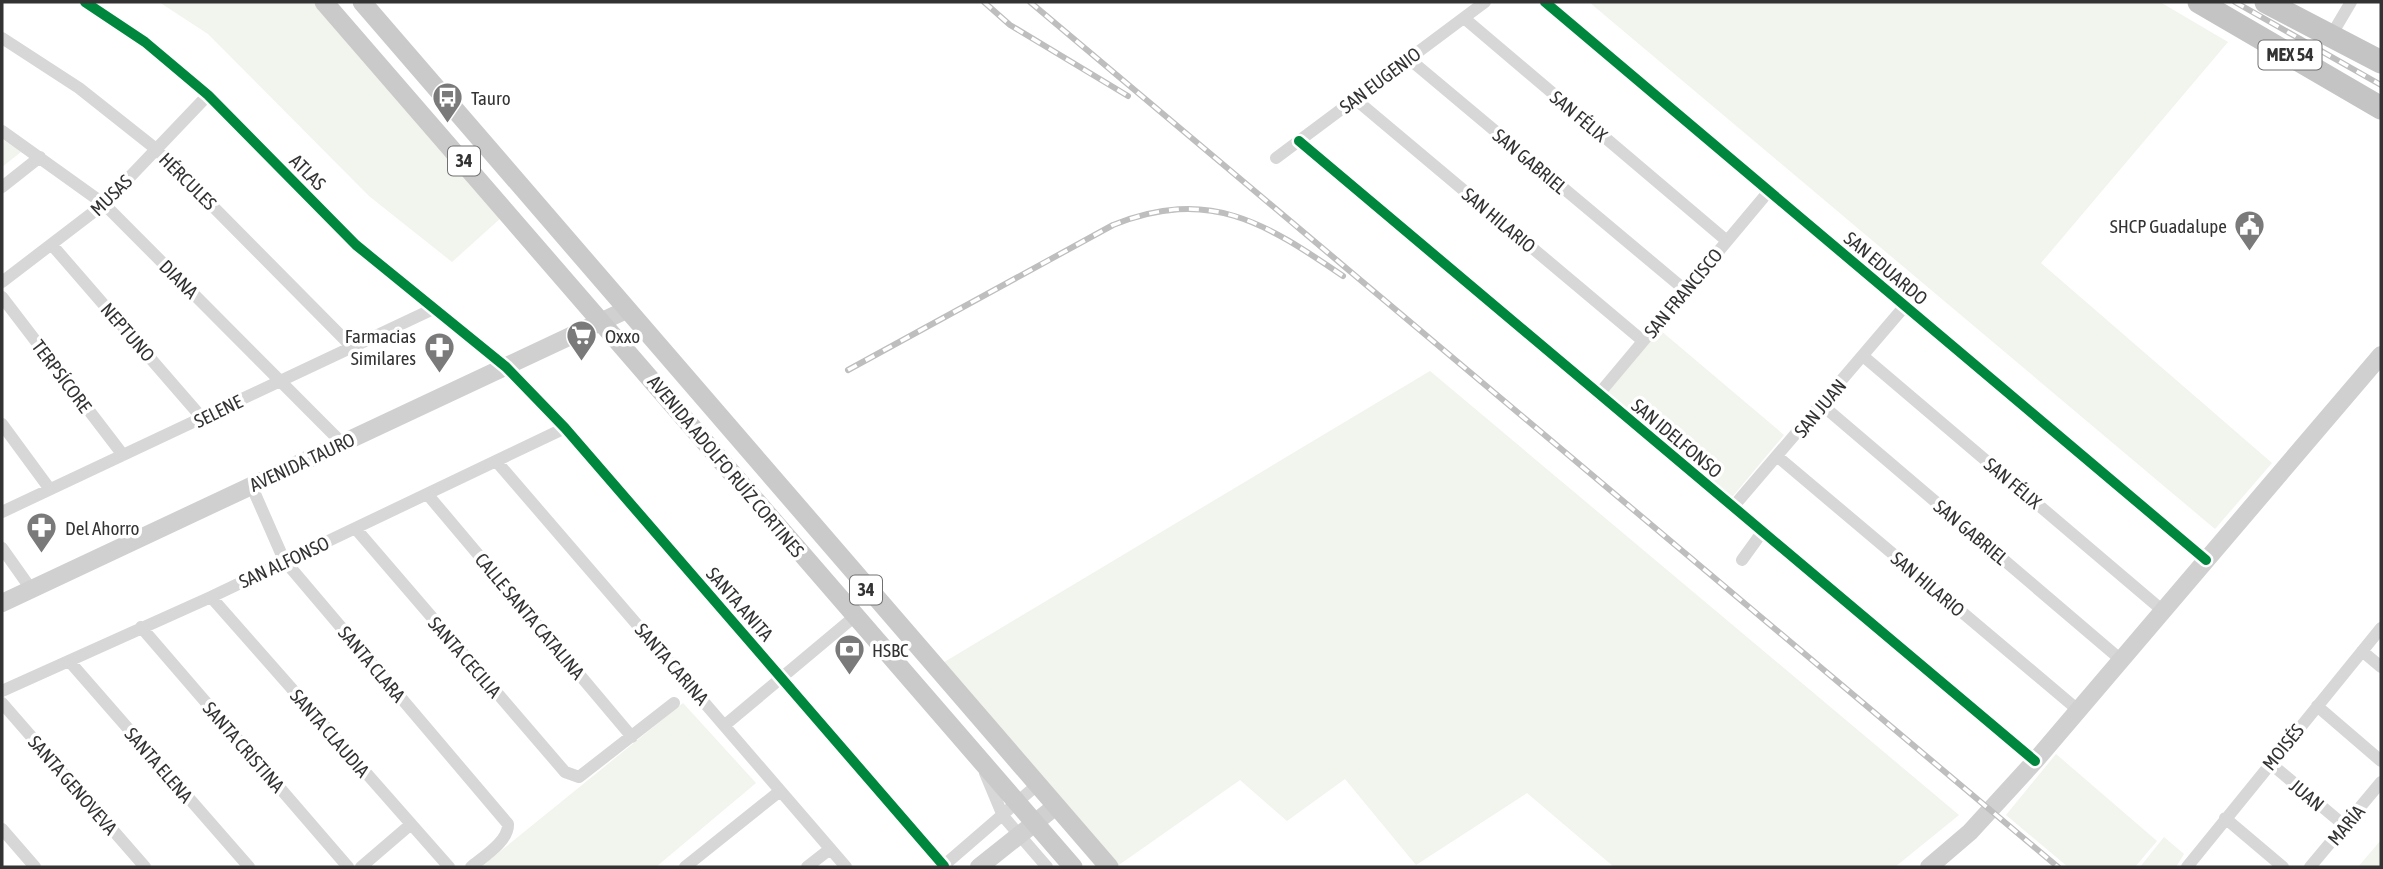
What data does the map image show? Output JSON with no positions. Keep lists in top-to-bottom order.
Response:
{
  "streets": {
    "highway": ["MEX 54"],
    "main road": ["34", "AVENIDA ADOLFO RUÍZ CORTINES"],
    "street": [
      "SAN EUGENIO",
      "SAN FÉLIX",
      "SAN GABRIEL",
      "ATLAS",
      "HÉRCULES",
      "MUSAS",
      "SAN HILARIO",
      "SAN EDUARDO",
      "DIANA",
      "SAN FRANCISCO",
      "NEPTUNO",
      "TERPSÍCORE",
      "SAN JUAN",
      "SELENE",
      "SAN IDELFONSO",
      "AVENIDA TAURO",
      "SAN ALFONSO",
      "SANTA ANITA",
      "CALLE SANTA CATALINA",
      "SANTA CECILIA",
      "SANTA CLARA",
      "SANTA CARINA",
      "SANTA CLAUDIA",
      "SANTA CRISTINA",
      "MOISÉS",
      "SANTA ELENA",
      "SANTA GENOVEVA",
      "JUAN",
      "MARÍA"
    ]
  },
  "crossings": [
    ["SAN EUGENIO", "SAN FÉLIX"],
    ["SAN EUGENIO", "SAN GABRIEL"],
    ["SAN EUGENIO", "SAN HILARIO"],
    ["SAN EUGENIO", "SAN IDELFONSO"],
    ["SAN FÉLIX", "SAN FRANCISCO"],
    ["SAN FÉLIX", "SAN JUAN"],
    ["SAN GABRIEL", "SAN FRANCISCO"],
    ["SAN GABRIEL", "SAN JUAN"],
    ["ATLAS", "MUSAS"],
    ["ATLAS", "SELENE"],
    ["ATLAS", "AVENIDA TAURO"],
    ["ATLAS", "SANTA ANITA"],
    ["HÉRCULES", "MUSAS"],
    ["HÉRCULES", "SELENE"],
    ["MUSAS", "DIANA"],
    ["MUSAS", "NEPTUNO"],
    ["SAN HILARIO", "SAN FRANCISCO"],
    ["SAN HILARIO", "SAN JUAN"],
    ["SAN EDUARDO", "SAN FRANCISCO"],
    ["SAN EDUARDO", "SAN JUAN"],
    ["DIANA", "SELENE"],
    ["DIANA", "AVENIDA TAURO"],
    ["SAN FRANCISCO", "SAN IDELFONSO"],
    ["NEPTUNO", "SELENE"],
    ["TERPSÍCORE", "SELENE"],
    ["SAN JUAN", "SAN IDELFONSO"],
    ["AVENIDA TAURO", "AVENIDA ADOLFO RUÍZ CORTINES"],
    ["AVENIDA TAURO", "SANTA ANITA"],
    ["AVENIDA TAURO", "SANTA CLARA"],
    ["SAN ALFONSO", "SANTA ANITA"],
    ["SAN ALFONSO", "CALLE SANTA CATALINA"],
    ["SAN ALFONSO", "SANTA CECILIA"],
    ["SAN ALFONSO", "SANTA CLARA"],
    ["SAN ALFONSO", "SANTA CARINA"],
    ["SAN ALFONSO", "SANTA CLAUDIA"],
    ["SAN ALFONSO", "SANTA CRISTINA"],
    ["SAN ALFONSO", "SANTA ELENA"],
    ["CALLE SANTA CATALINA", "SANTA CECILIA"],
    ["MOISÉS", "JUAN"],
    ["JUAN", "MARÍA"]
  ],
  "places": {
    "bus stop": ["Tauro"],
    "public building": ["SHCP Guadalupe"],
    "supermarket": ["Oxxo"],
    "pharmacy": ["Farmacias Similares", "Del Ahorro"],
    "bank": ["HSBC"]
  }
}
